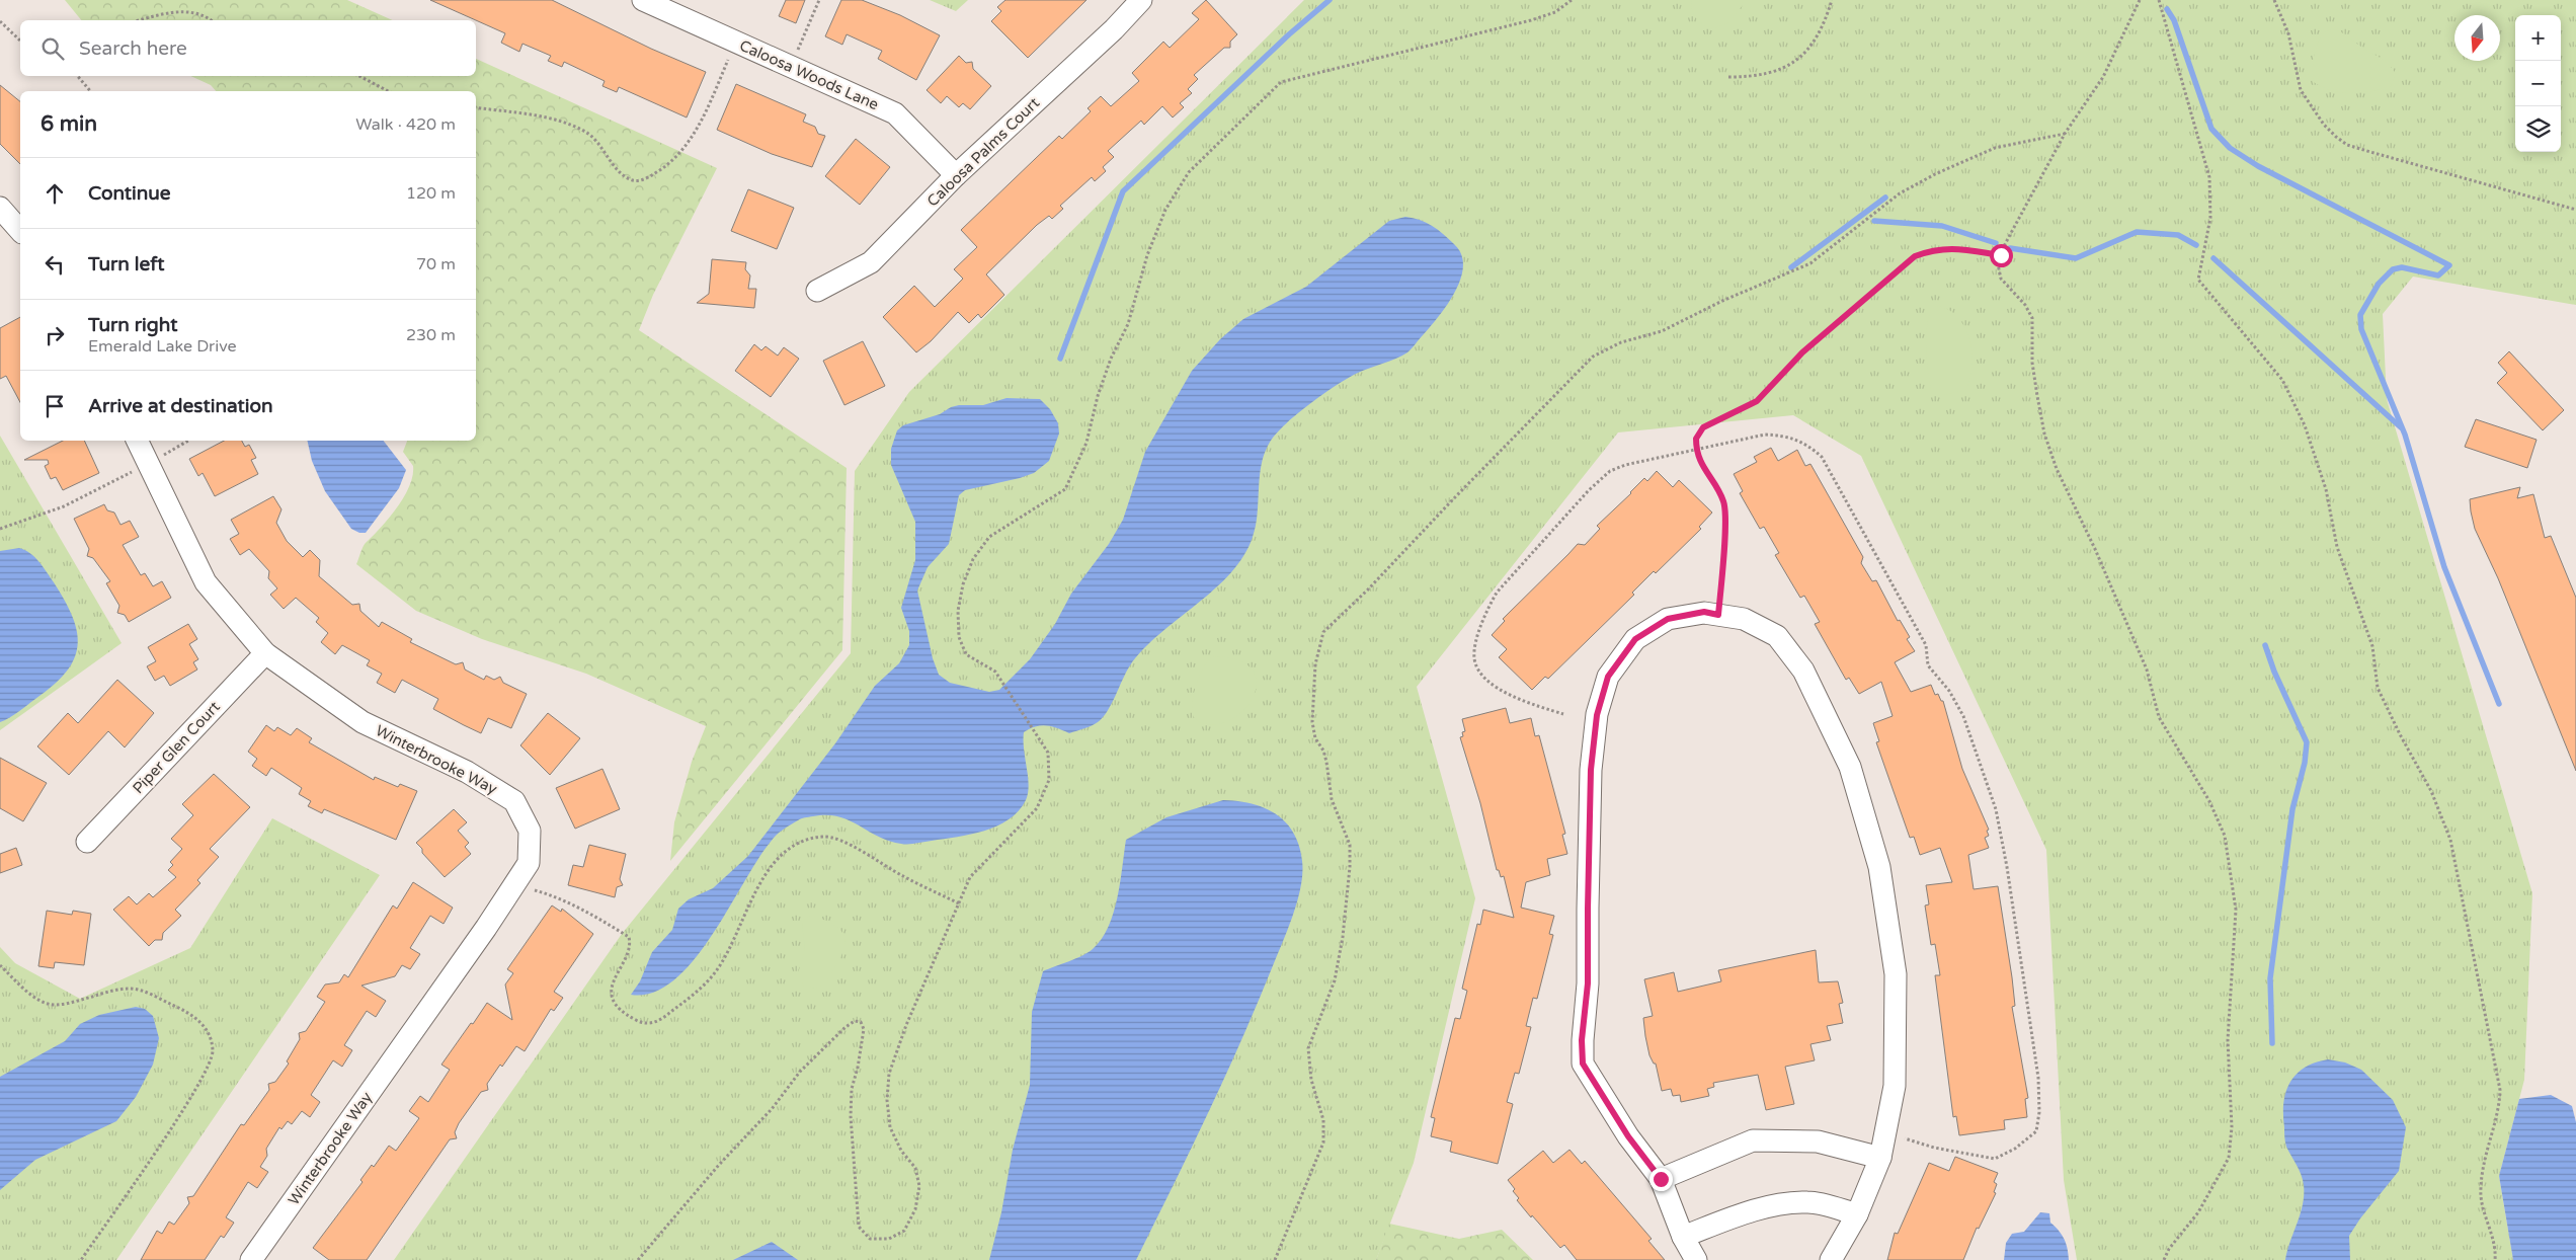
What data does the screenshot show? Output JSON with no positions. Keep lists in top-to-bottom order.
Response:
{
  "streets": {
    "street": [
      "Caloosa Woods Lane",
      "Caloosa Palms Court",
      "Piper Glen Court",
      "Winterbrooke Way"
    ]
  },
  "crossings": [
    ["Caloosa Woods Lane", "Caloosa Palms Court"],
    ["Piper Glen Court", "Winterbrooke Way"]
  ],
  "north": "bottom",
  "page": {
    "map_buttons": ["+", "−"],
    "search": "Search here",
    "heading": ["6 min", "Walk · 420 m"],
    "list": [
      ["Continue", "120 m"],
      ["Turn left", "70 m"],
      ["Turn right", "Emerald Lake Drive", "230 m"],
      "Arrive at destination"
    ]
  }
}
